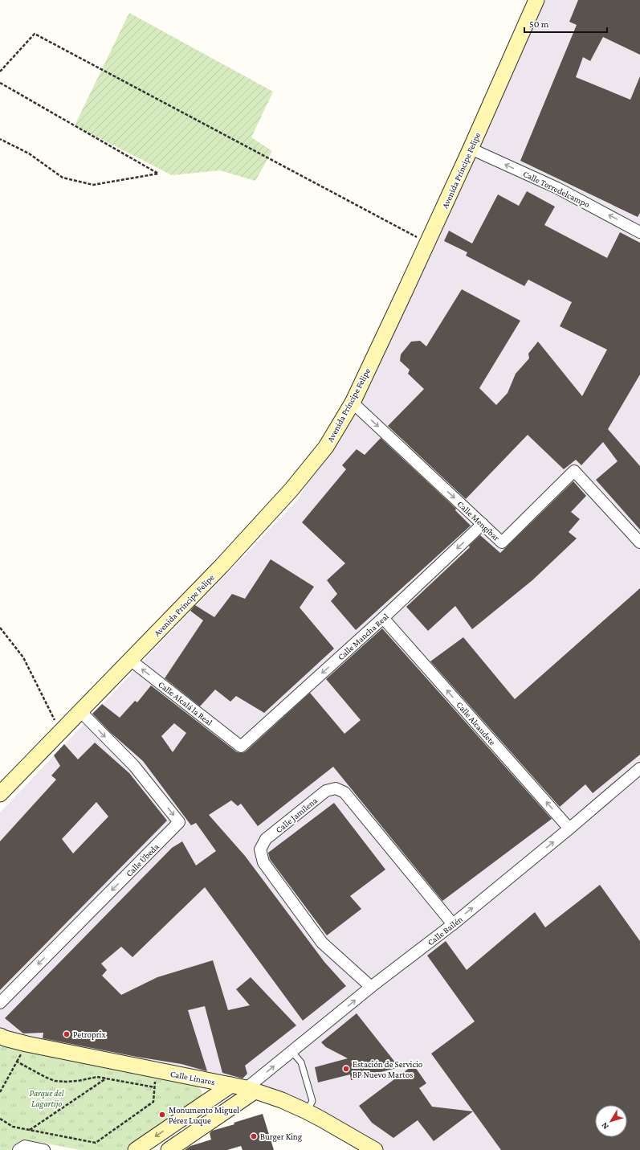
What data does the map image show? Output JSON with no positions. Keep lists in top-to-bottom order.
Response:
{
  "streets": {
    "main road": ["Avenida Príncipe Felipe", "Calle Linares"],
    "street": [
      "Calle Torredelcampo",
      "Calle Mengíbar",
      "Calle Mancha Real",
      "Calle Alcalá la Real",
      "Calle Alcaudete",
      "Calle Jamilena",
      "Calle Úbeda",
      "Calle Bailén"
    ]
  },
  "crossings": [
    ["Avenida Príncipe Felipe", "Calle Torredelcampo"],
    ["Avenida Príncipe Felipe", "Calle Mengíbar"],
    ["Avenida Príncipe Felipe", "Calle Alcalá la Real"],
    ["Avenida Príncipe Felipe", "Calle Úbeda"],
    ["Calle Mengíbar", "Calle Mancha Real"],
    ["Calle Mancha Real", "Calle Alcalá la Real"],
    ["Calle Mancha Real", "Calle Alcaudete"],
    ["Calle Alcaudete", "Calle Bailén"],
    ["Calle Jamilena", "Calle Bailén"],
    ["Calle Bailén", "Calle Linares"]
  ],
  "one_way": [
    "Calle Torredelcampo",
    "Calle Mengíbar",
    "Calle Mancha Real",
    "Calle Alcalá la Real",
    "Calle Alcaudete",
    "Calle Bailén"
  ],
  "parks": ["Parque del Lagartijo"],
  "places": [
    "Petroprix",
    "Estación de Servicio BP Nuevo Martos",
    "Monumento Miguel Pérez Luque",
    "Burger King"
  ],
  "scale_bar": "50 m",
  "north": "bottom left"
}
